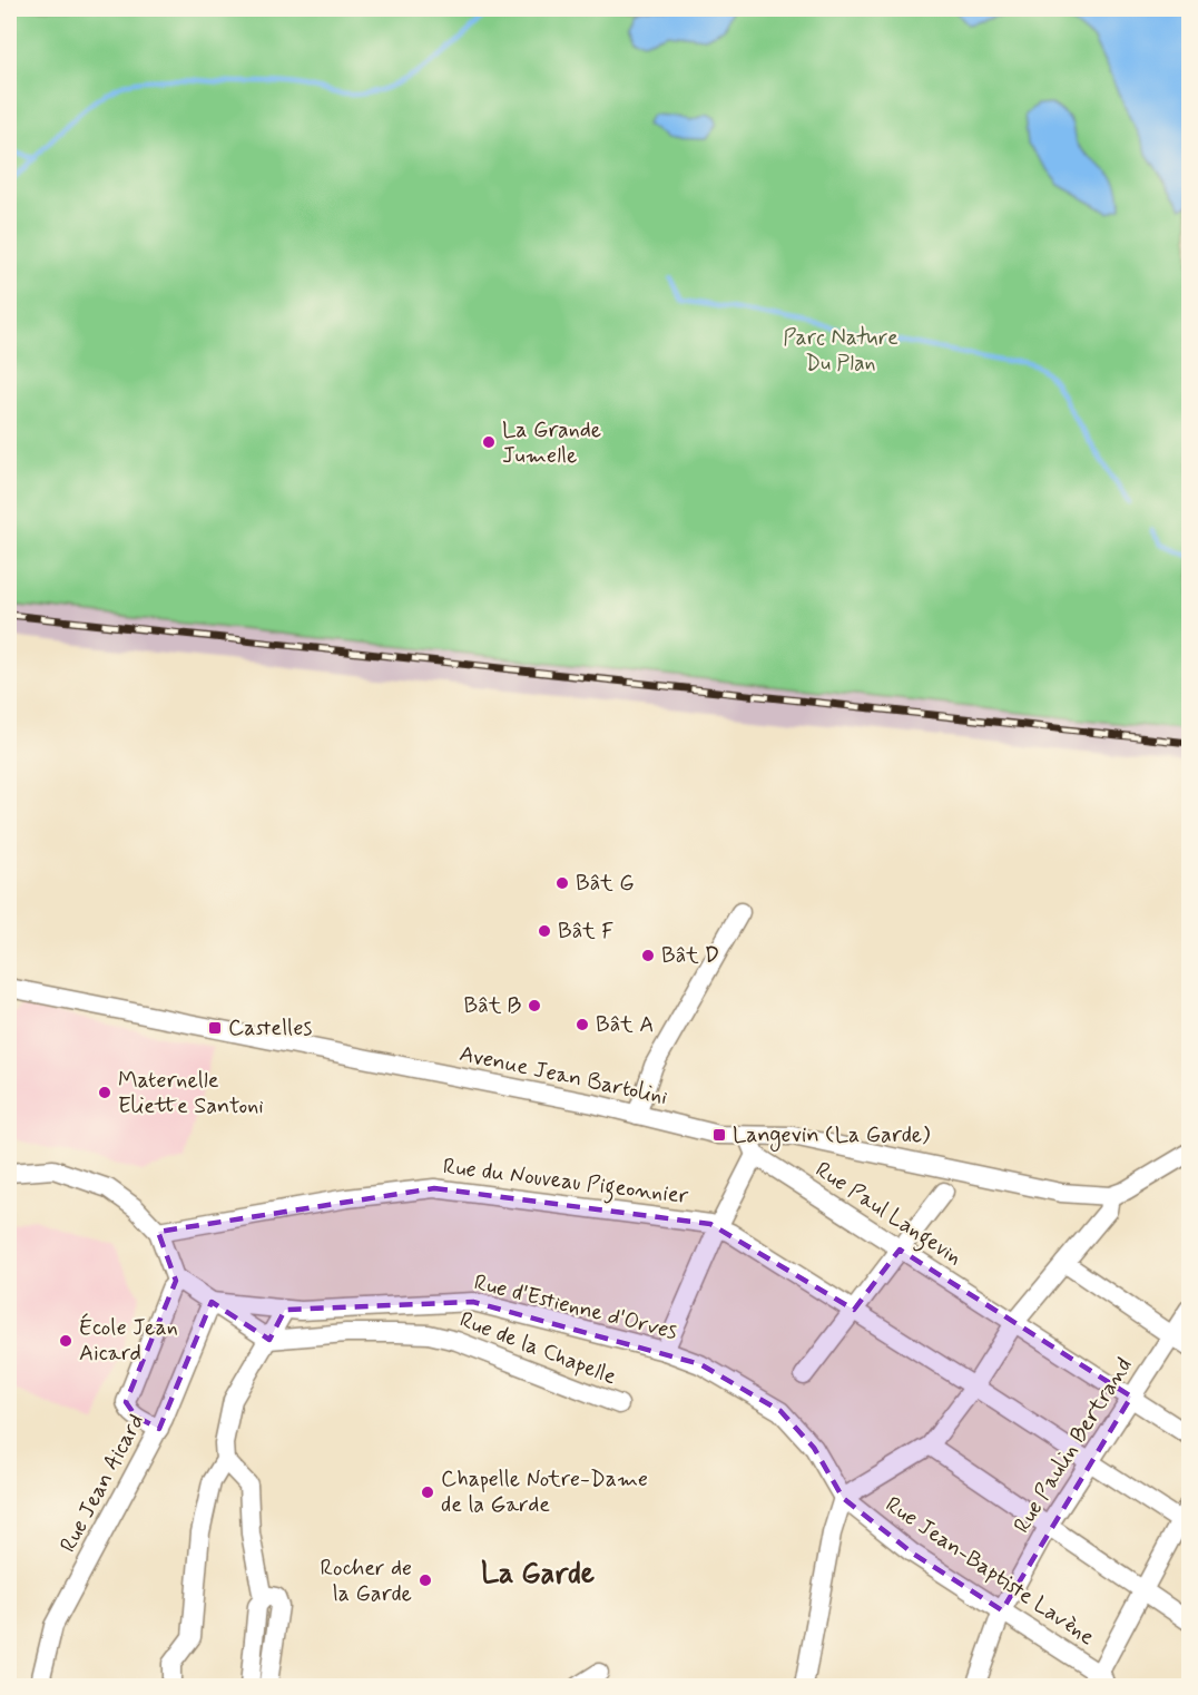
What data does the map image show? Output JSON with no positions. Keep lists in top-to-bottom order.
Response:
{
  "streets": {
    "street": [
      "Avenue Jean Bartolini",
      "Rue du Nouveau Pigeonnier",
      "Rue Paul Langevin",
      "Rue d'Estienne d'Orves",
      "Rue de la Chapelle",
      "Rue Paulin Bertrand",
      "Rue Jean Aicard",
      "Rue Jean-Baptiste Lavène"
    ]
  },
  "crossings": [
    ["Rue du Nouveau Pigeonnier", "Rue Paulin Bertrand"],
    ["Rue Paul Langevin", "Rue Paulin Bertrand"],
    ["Rue d'Estienne d'Orves", "Rue Jean Aicard"],
    ["Rue d'Estienne d'Orves", "Rue Jean-Baptiste Lavène"],
    ["Rue Paulin Bertrand", "Rue Jean-Baptiste Lavène"]
  ],
  "districts": ["La Garde"],
  "parks": ["Parc Nature Du Plan"],
  "places": {
    "other": [
      "La Grande Jumelle",
      "Bât G",
      "Bât F",
      "Bât D",
      "Bât B",
      "Bât A",
      "Maternelle Eliette Santoni",
      "École Jean Aicard",
      "Chapelle Notre-Dame de la Garde",
      "Rocher de la Garde"
    ],
    "transit": ["Castelles", "Langevin (La Garde)"]
  }
}
